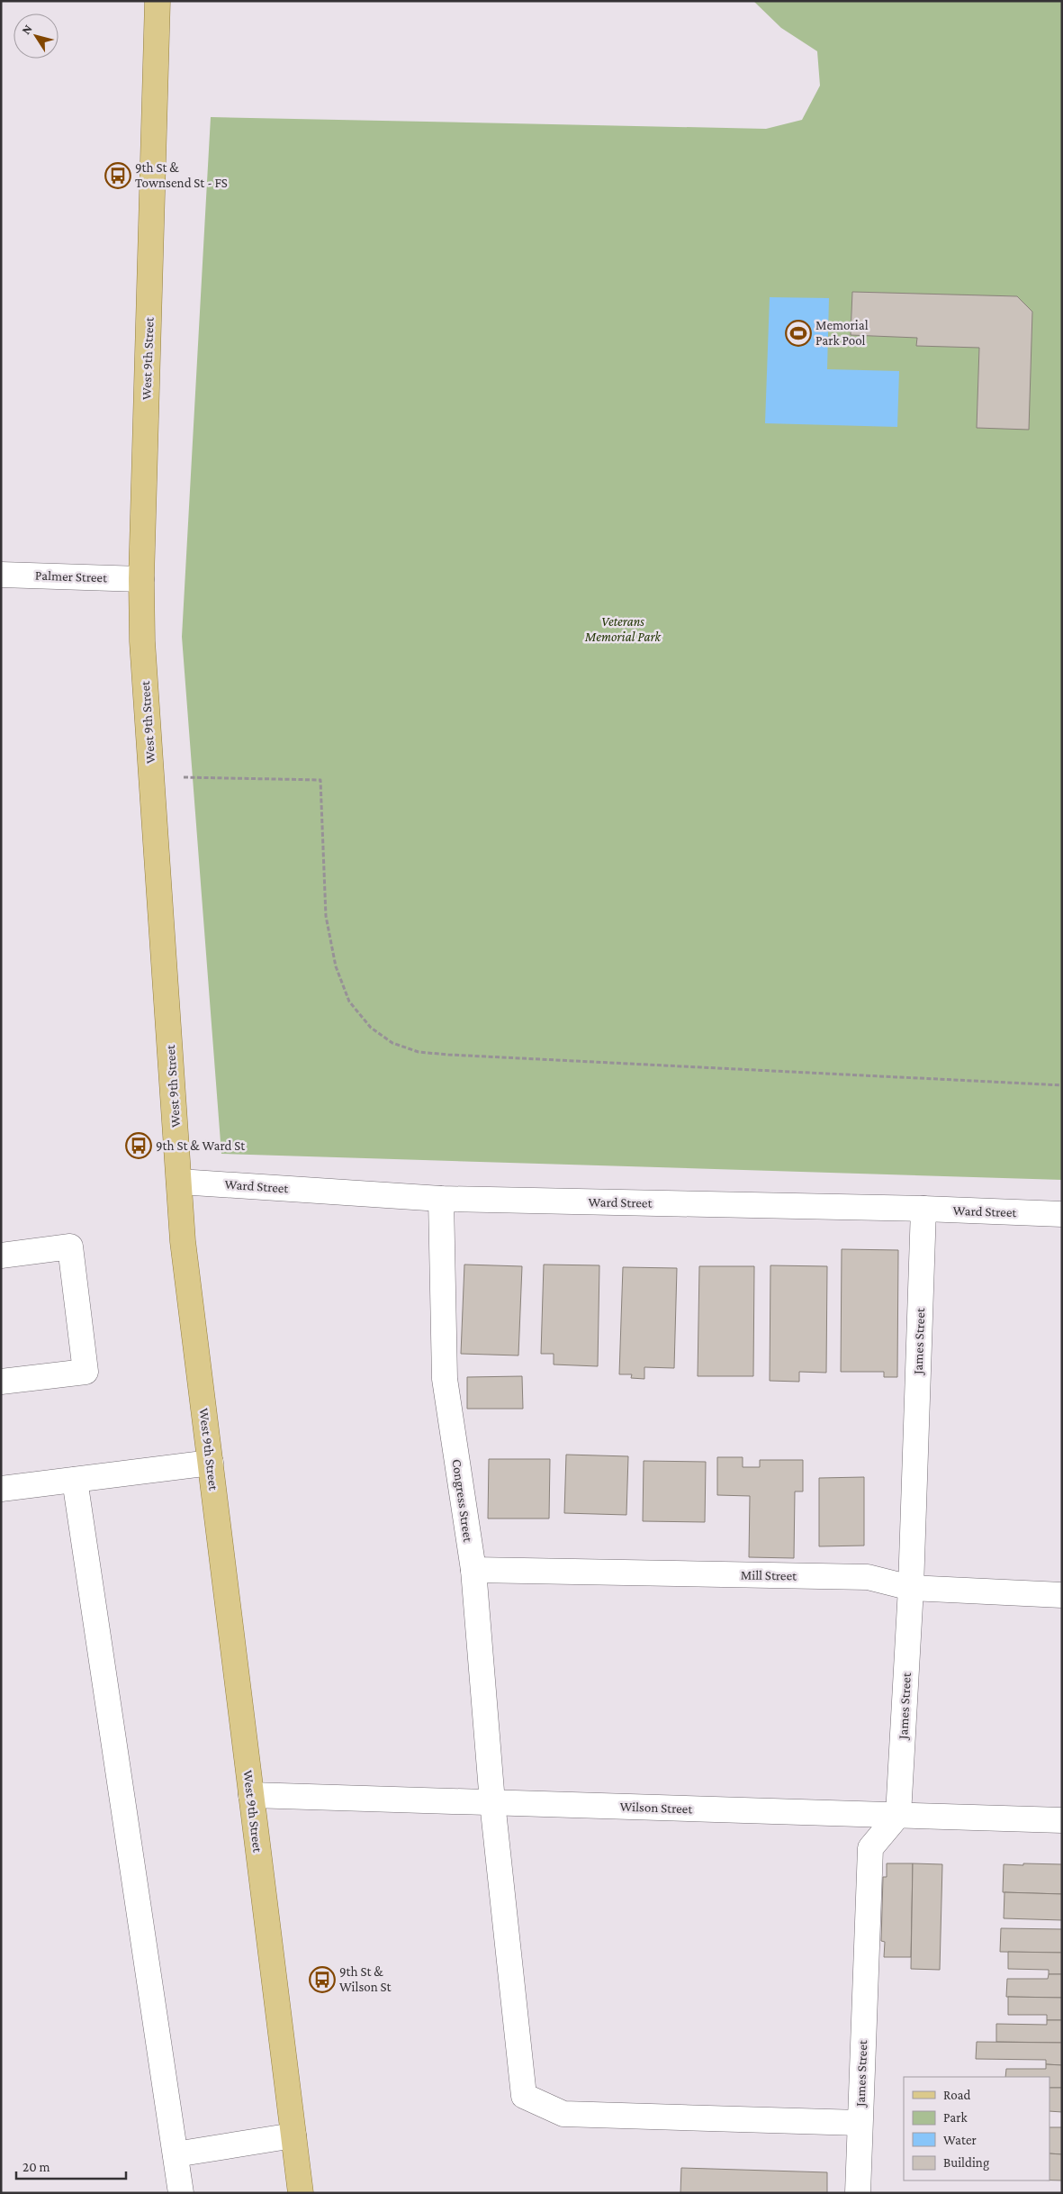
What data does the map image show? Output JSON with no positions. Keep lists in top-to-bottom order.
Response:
{
  "streets": {
    "main road": ["West 9th Street"],
    "street": [
      "Palmer Street",
      "Ward Street",
      "James Street",
      "Congress Street",
      "Mill Street",
      "Wilson Street"
    ]
  },
  "crossings": [
    ["West 9th Street", "Palmer Street"],
    ["West 9th Street", "Ward Street"],
    ["West 9th Street", "Wilson Street"],
    ["Ward Street", "James Street"],
    ["Ward Street", "Congress Street"],
    ["James Street", "Congress Street"],
    ["James Street", "Mill Street"],
    ["James Street", "Wilson Street"],
    ["Congress Street", "Mill Street"],
    ["Congress Street", "Wilson Street"]
  ],
  "parks": ["Veterans Memorial Park"],
  "places": {
    "bus stop": ["9th St & Townsend St - FS", "9th St & Ward St", "9th St & Wilson St"],
    "sports": ["Memorial Park Pool"]
  },
  "legend": [
    "Road",
    "Park",
    "Water",
    "Building"
  ],
  "scale_bar": "20 m",
  "north": "top left"
}
